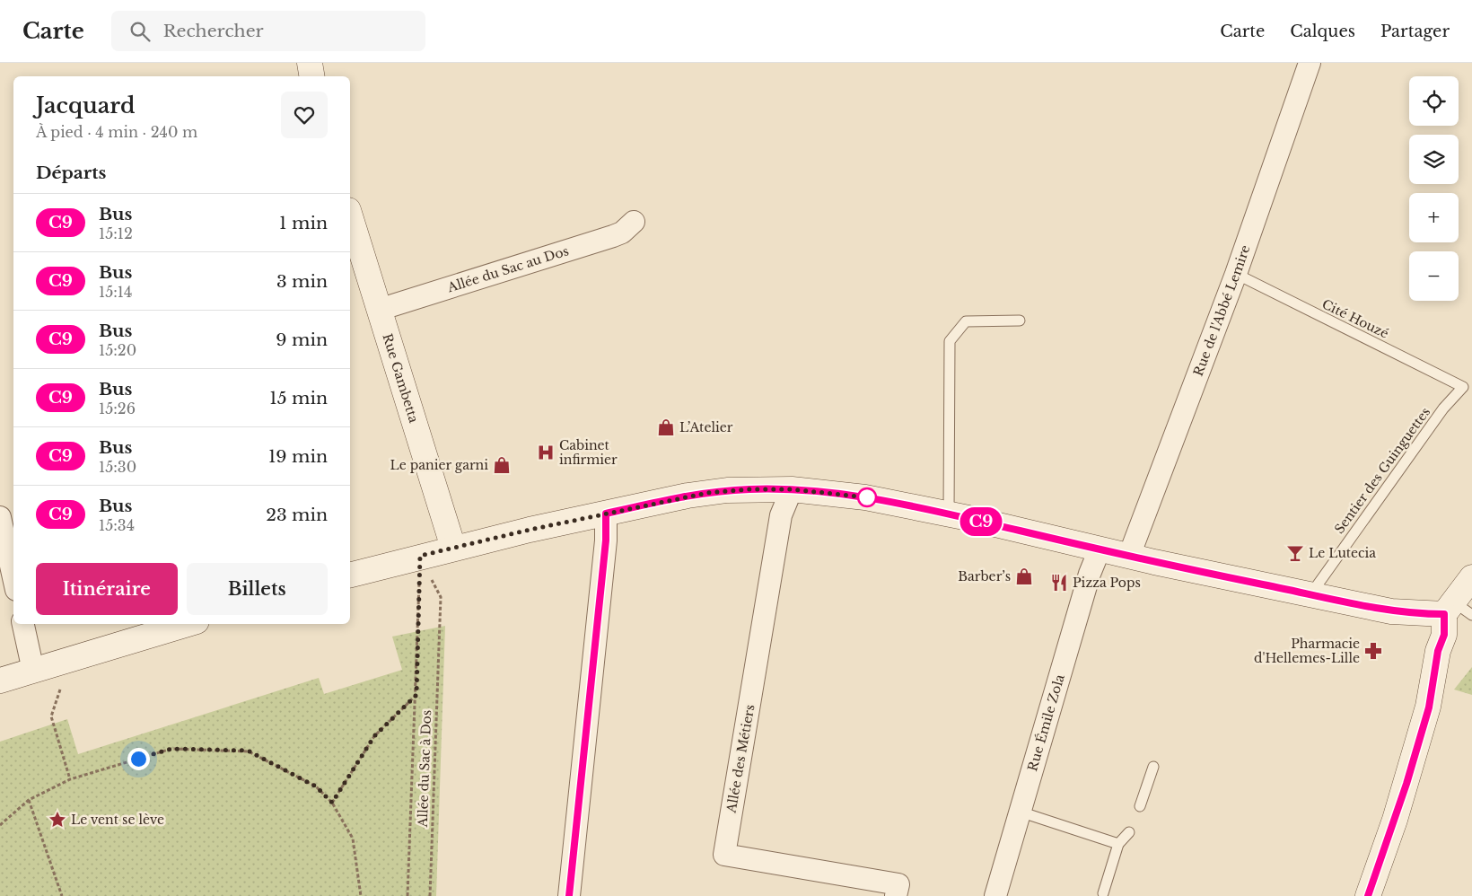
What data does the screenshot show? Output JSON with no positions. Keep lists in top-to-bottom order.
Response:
{
  "streets": {
    "street": [
      "Allée du Sac au Dos",
      "Rue de l'Abbé Lemire",
      "Rue Gambetta",
      "Rue Émile Zola",
      "Allée des Métiers"
    ],
    "lane": ["Cité Houzé", "Sentier des Guinguettes"],
    "path": ["Allée du Sac à Dos"]
  },
  "crossings": [
    ["Allée du Sac au Dos", "Rue Gambetta"],
    ["Rue de l'Abbé Lemire", "Cité Houzé"],
    ["Cité Houzé", "Sentier des Guinguettes"]
  ],
  "places": {
    "shop": ["L’Atelier", "Le panier garni", "Barber’s"],
    "hospital": ["Cabinet infirmier"],
    "bar": ["Le Lutecia"],
    "restaurant": ["Pizza Pops"],
    "pharmacy": ["Pharmacie d'Hellemes-Lille"],
    "place": ["Le vent se lève"]
  },
  "lines": ["bus line C9"],
  "page": {
    "header": "Carte",
    "search": "Rechercher",
    "nav": ["Carte", "Calques", "Partager"],
    "on_map": "C9",
    "map_buttons": ["+", "−"],
    "heading": [
      ["Jacquard", "À pied · 4 min · 240 m"],
      "Départs"
    ],
    "list": [
      {
        "mark": "C9",
        "name": "Bus",
        "note": "15:12",
        "value": "1 min"
      },
      {
        "mark": "C9",
        "name": "Bus",
        "note": "15:14",
        "value": "3 min"
      },
      {
        "mark": "C9",
        "name": "Bus",
        "note": "15:20",
        "value": "9 min"
      },
      {
        "mark": "C9",
        "name": "Bus",
        "note": "15:26",
        "value": "15 min"
      },
      {
        "mark": "C9",
        "name": "Bus",
        "note": "15:30",
        "value": "19 min"
      },
      {
        "mark": "C9",
        "name": "Bus",
        "note": "15:34",
        "value": "23 min"
      }
    ],
    "buttons": ["Itinéraire", "Billets"]
  }
}
